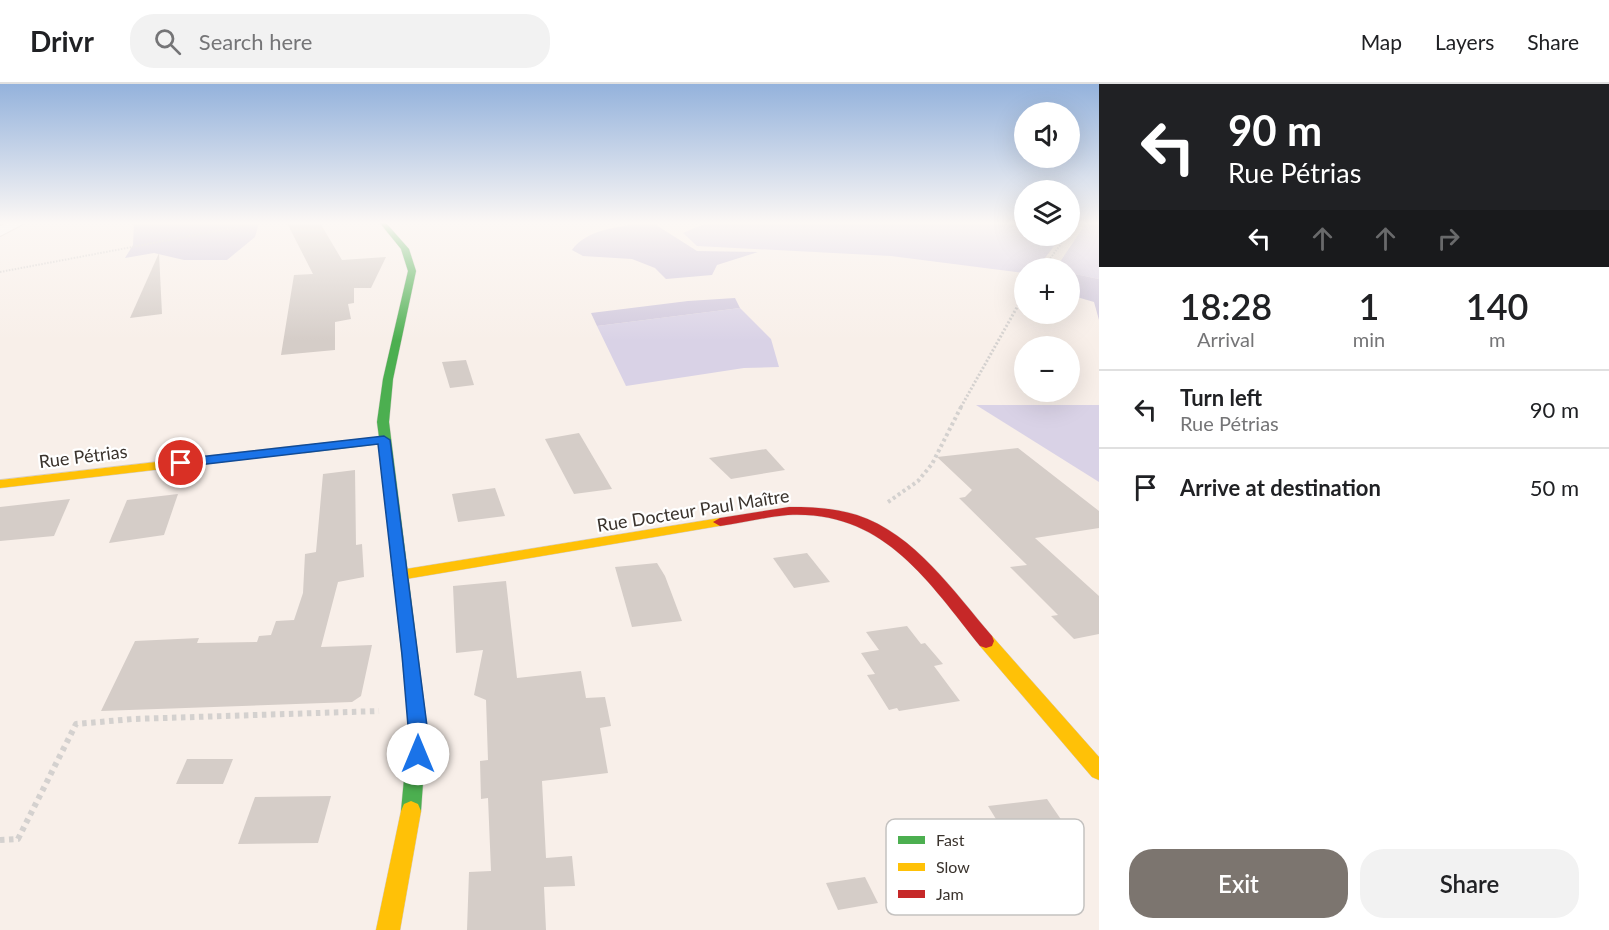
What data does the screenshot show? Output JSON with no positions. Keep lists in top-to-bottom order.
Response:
{
  "streets": {
    "street": ["Rue Pétrias", "Rue Docteur Paul Maître"]
  },
  "legend": ["Fast", "Slow", "Jam"],
  "page": {
    "header": "Drivr",
    "search": "Search here",
    "nav": ["Map", "Layers", "Share"],
    "turn": ["90 m", "Rue Pétrias"],
    "map_buttons": ["+", "−"],
    "eta": [
      "18:28",
      "Arrival",
      "1",
      "min",
      "140",
      "m"
    ],
    "list": [
      {
        "name": "Turn left",
        "note": "Rue Pétrias",
        "value": "90 m"
      },
      {
        "name": "Arrive at destination",
        "value": "50 m"
      }
    ],
    "buttons": ["Exit", "Share"]
  }
}
